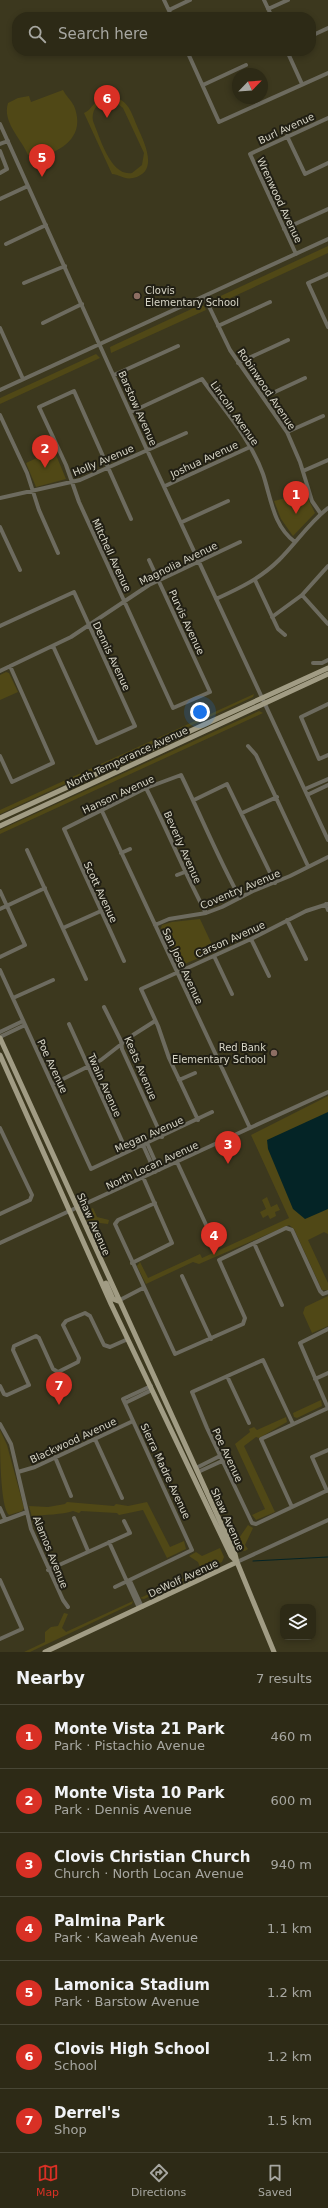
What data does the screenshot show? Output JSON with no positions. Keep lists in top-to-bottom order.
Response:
{
  "streets": {
    "main road": ["North Temperance Avenue", "Shaw Avenue", "DeWolf Avenue"],
    "street": [
      "Burl Avenue",
      "Wrenwood Avenue",
      "Robinwood Avenue",
      "Barstow Avenue",
      "Lincoln Avenue",
      "Joshua Avenue",
      "Holly Avenue",
      "Mitchell Avenue",
      "Magnolia Avenue",
      "Purvis Avenue",
      "Dennis Avenue",
      "Hanson Avenue",
      "Beverly Avenue",
      "Coventry Avenue",
      "Scott Avenue",
      "Carson Avenue",
      "San Jose Avenue",
      "Poe Avenue",
      "Keats Avenue",
      "Twain Avenue",
      "Megan Avenue",
      "North Locan Avenue",
      "Blackwood Avenue",
      "Sierra Madre Avenue",
      "Alamos Avenue"
    ]
  },
  "crossings": [
    ["Burl Avenue", "Wrenwood Avenue"],
    ["Barstow Avenue", "Lincoln Avenue"],
    ["Barstow Avenue", "Joshua Avenue"],
    ["Barstow Avenue", "Holly Avenue"],
    ["Barstow Avenue", "Magnolia Avenue"],
    ["Barstow Avenue", "North Temperance Avenue"],
    ["Lincoln Avenue", "Joshua Avenue"],
    ["Holly Avenue", "Mitchell Avenue"],
    ["Mitchell Avenue", "Magnolia Avenue"],
    ["Mitchell Avenue", "Purvis Avenue"],
    ["Magnolia Avenue", "Purvis Avenue"],
    ["Magnolia Avenue", "Dennis Avenue"],
    ["Hanson Avenue", "Beverly Avenue"],
    ["Hanson Avenue", "Scott Avenue"],
    ["Hanson Avenue", "San Jose Avenue"],
    ["Beverly Avenue", "Coventry Avenue"],
    ["Coventry Avenue", "San Jose Avenue"],
    ["Carson Avenue", "San Jose Avenue"],
    ["San Jose Avenue", "North Locan Avenue"],
    ["Poe Avenue", "Megan Avenue"],
    ["Keats Avenue", "Megan Avenue"],
    ["Twain Avenue", "Megan Avenue"],
    ["North Locan Avenue", "Shaw Avenue"],
    ["Shaw Avenue", "Sierra Madre Avenue"],
    ["Shaw Avenue", "DeWolf Avenue"],
    ["Blackwood Avenue", "Sierra Madre Avenue"],
    ["Blackwood Avenue", "Alamos Avenue"]
  ],
  "places": ["Clovis Elementary School", "Red Bank Elementary School"],
  "north": "top right",
  "page": {
    "search": "Search here",
    "pins": [
      "6",
      "5",
      "2",
      "1",
      "3",
      "4",
      "7"
    ],
    "heading": ["Nearby", "7 results"],
    "list": [
      {
        "mark": "1",
        "name": "Monte Vista 21 Park",
        "note": "Park · Pistachio Avenue",
        "value": "460 m"
      },
      {
        "mark": "2",
        "name": "Monte Vista 10 Park",
        "note": "Park · Dennis Avenue",
        "value": "600 m"
      },
      {
        "mark": "3",
        "name": "Clovis Christian Church",
        "note": "Church · North Locan Avenue",
        "value": "940 m"
      },
      {
        "mark": "4",
        "name": "Palmina Park",
        "note": "Park · Kaweah Avenue",
        "value": "1.1 km"
      },
      {
        "mark": "5",
        "name": "Lamonica Stadium",
        "note": "Park · Barstow Avenue",
        "value": "1.2 km"
      },
      {
        "mark": "6",
        "name": "Clovis High School",
        "note": "School",
        "value": "1.2 km"
      },
      {
        "mark": "7",
        "name": "Derrel's",
        "note": "Shop",
        "value": "1.5 km"
      }
    ],
    "nav": ["Map", "Directions", "Saved"]
  }
}
